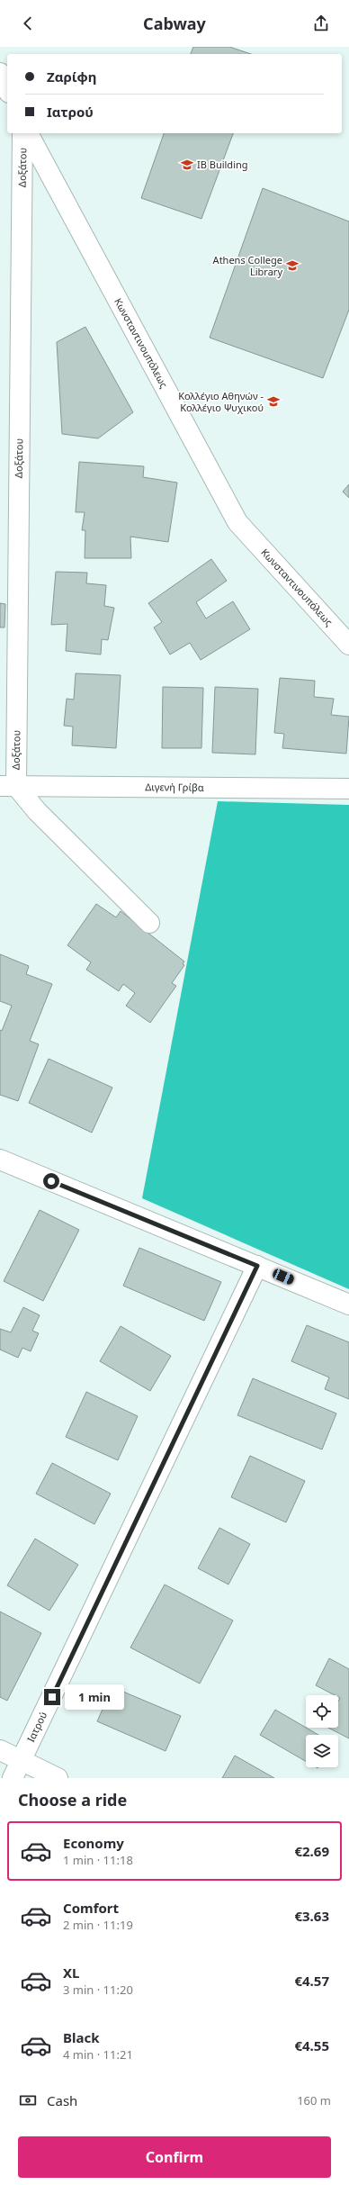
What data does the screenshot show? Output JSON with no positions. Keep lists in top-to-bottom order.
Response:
{
  "streets": {
    "street": [
      "Δοξάτου",
      "Κωνσταντινουπόλεως",
      "Διγενή Γρίβα",
      "Ιατρού"
    ]
  },
  "crossings": [
    ["Δοξάτου", "Διγενή Γρίβα"]
  ],
  "places": {
    "school or university": ["IB Building", "Athens College Library", "Κολλέγιο Αθηνών - Κολλέγιο Ψυχικού"]
  },
  "page": {
    "header": "Cabway",
    "banner": ["Ζαρίφη", "Ιατρού"],
    "bubble": "1 min",
    "heading": "Choose a ride",
    "list": [
      {
        "name": "Economy",
        "note": "1 min · 11:18",
        "value": "€2.69"
      },
      {
        "name": "Comfort",
        "note": "2 min · 11:19",
        "value": "€3.63"
      },
      {
        "name": "XL",
        "note": "3 min · 11:20",
        "value": "€4.57"
      },
      {
        "name": "Black",
        "note": "4 min · 11:21",
        "value": "€4.55"
      }
    ],
    "pay": ["Cash", "160 m"],
    "buttons": "Confirm"
  }
}
